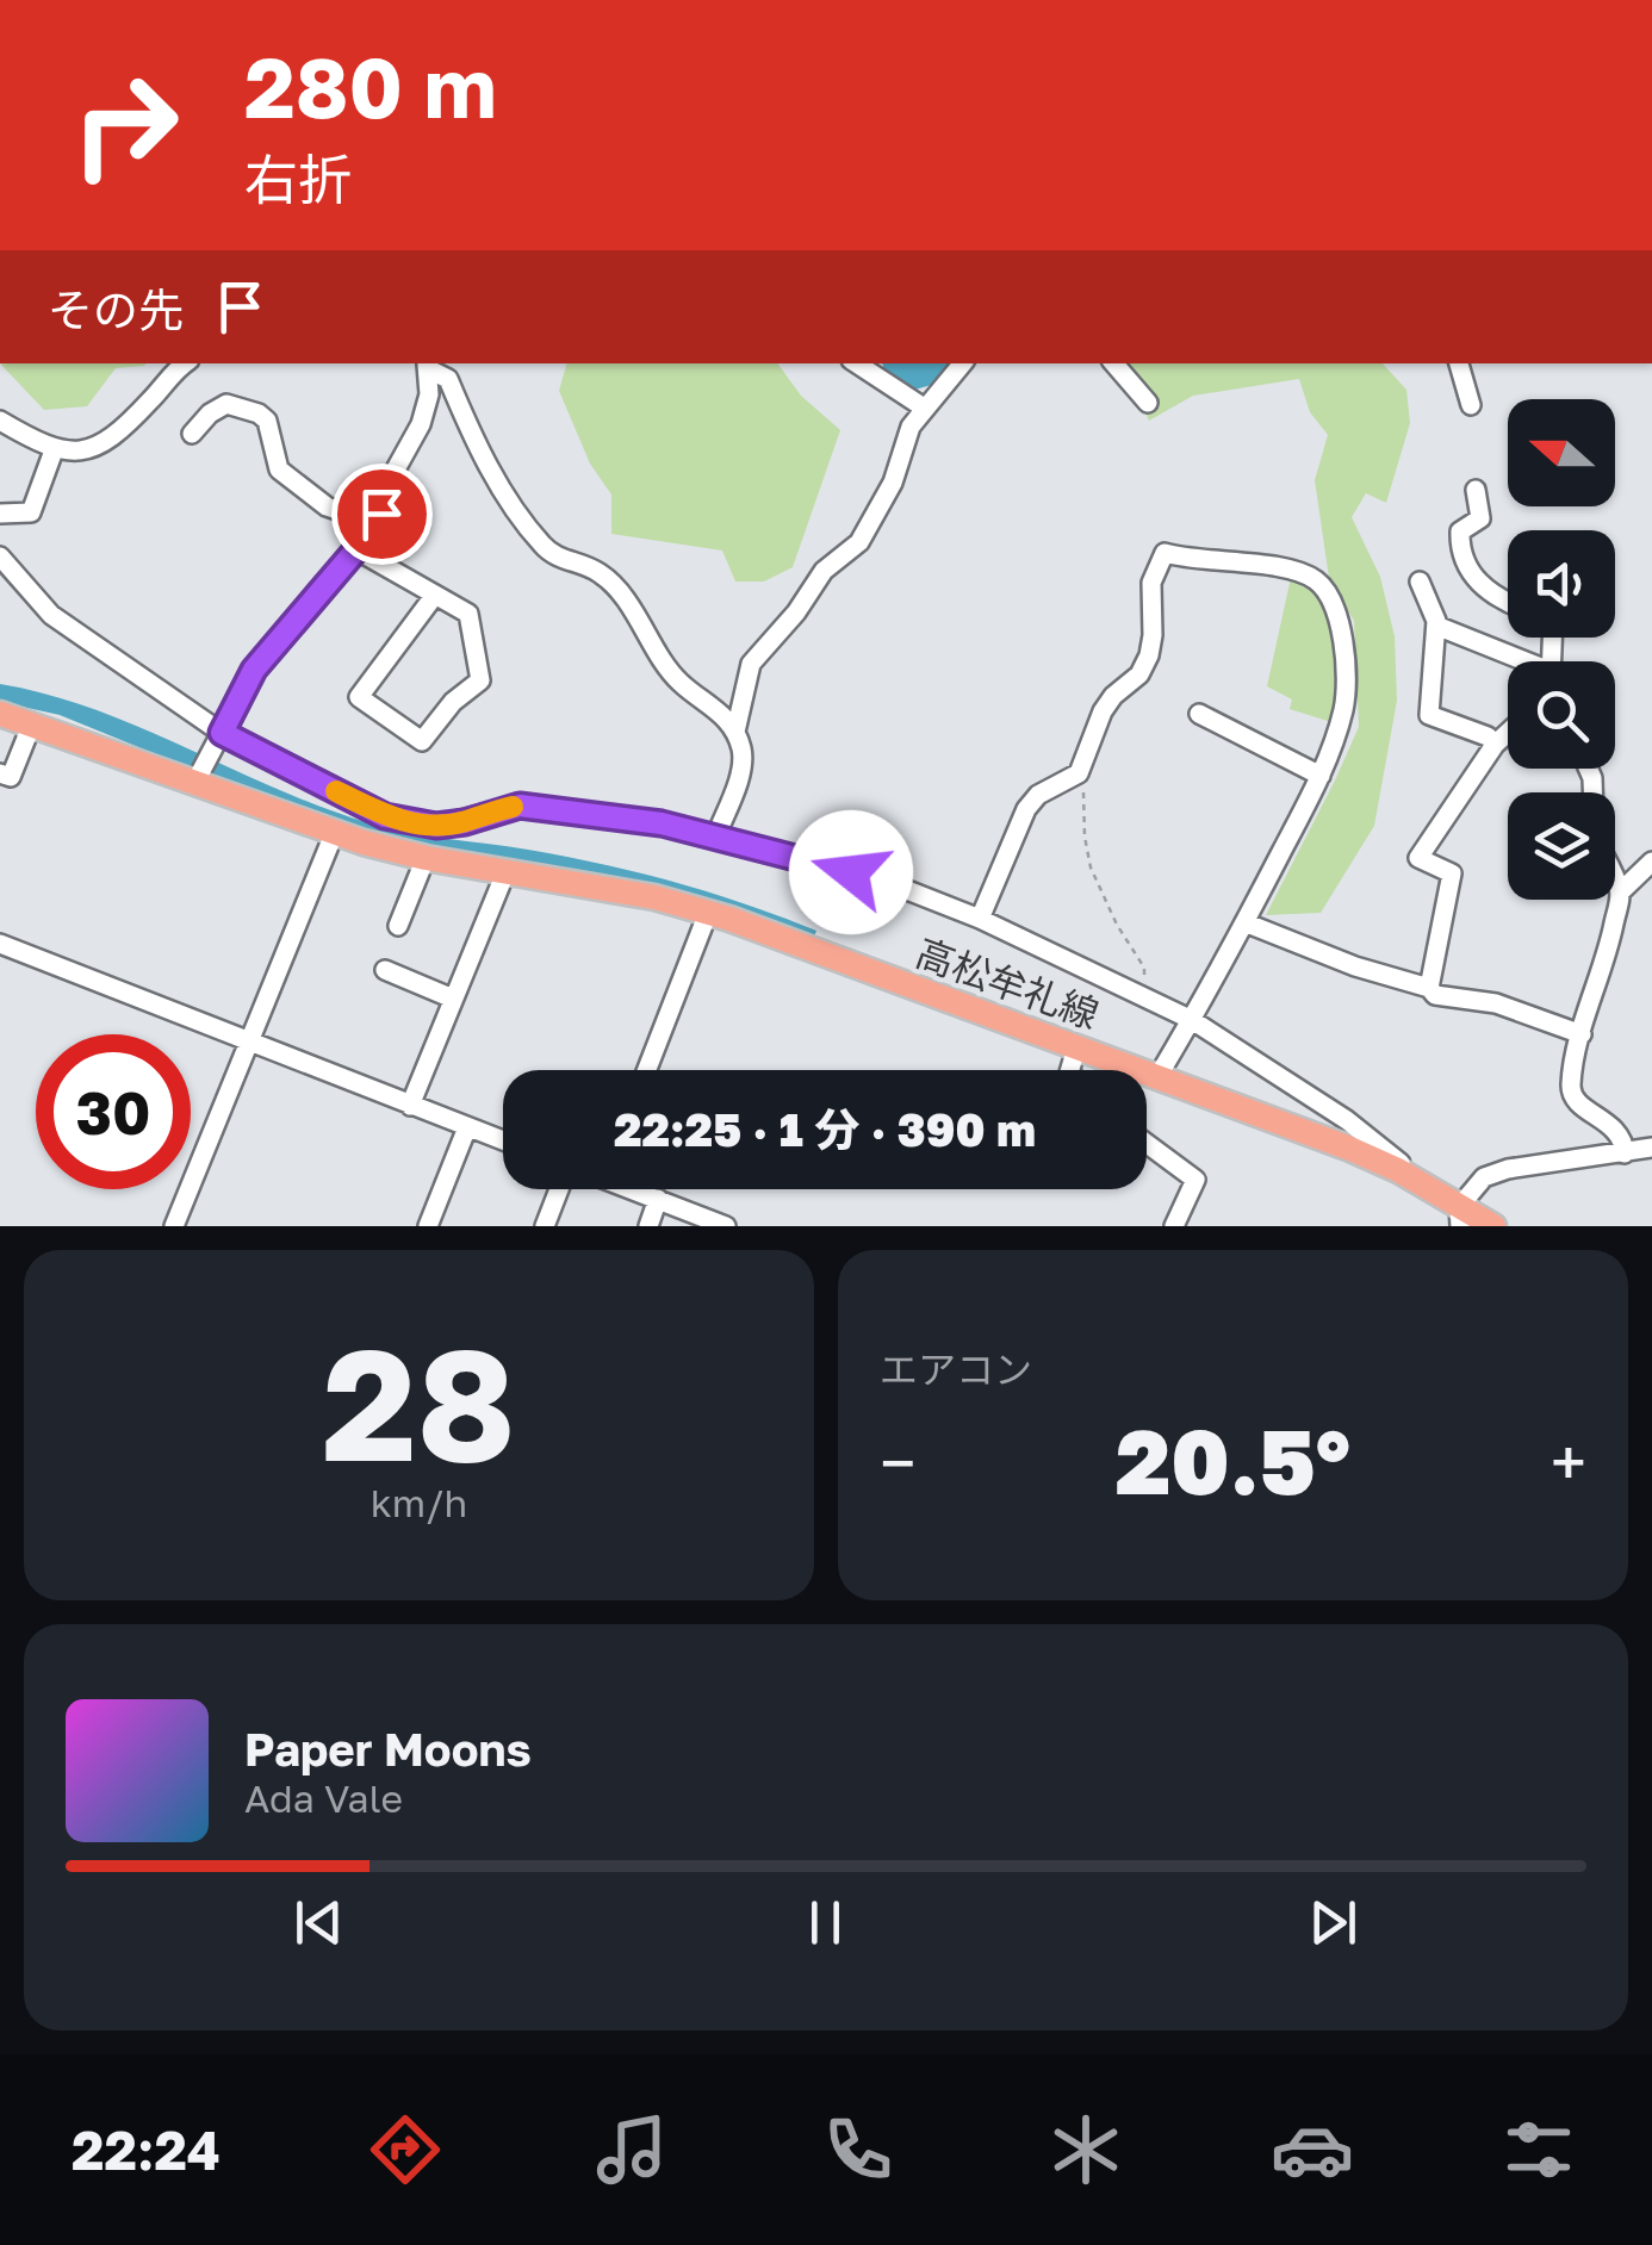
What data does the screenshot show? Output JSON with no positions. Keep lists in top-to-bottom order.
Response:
{
  "streets": {
    "main road": ["高松牟礼線"]
  },
  "north": "left",
  "page": {
    "turn": ["280 m", "右折"],
    "then": "その先",
    "limit": "30",
    "trip": "22:25 · 1 分 · 390 m",
    "tile": [
      ["28", "km/h"],
      "エアコン"
    ],
    "heat": ["−", "20.5°", "+"],
    "song": ["Paper Moons", "Ada Vale"],
    "tabs": "22:24"
  }
}
